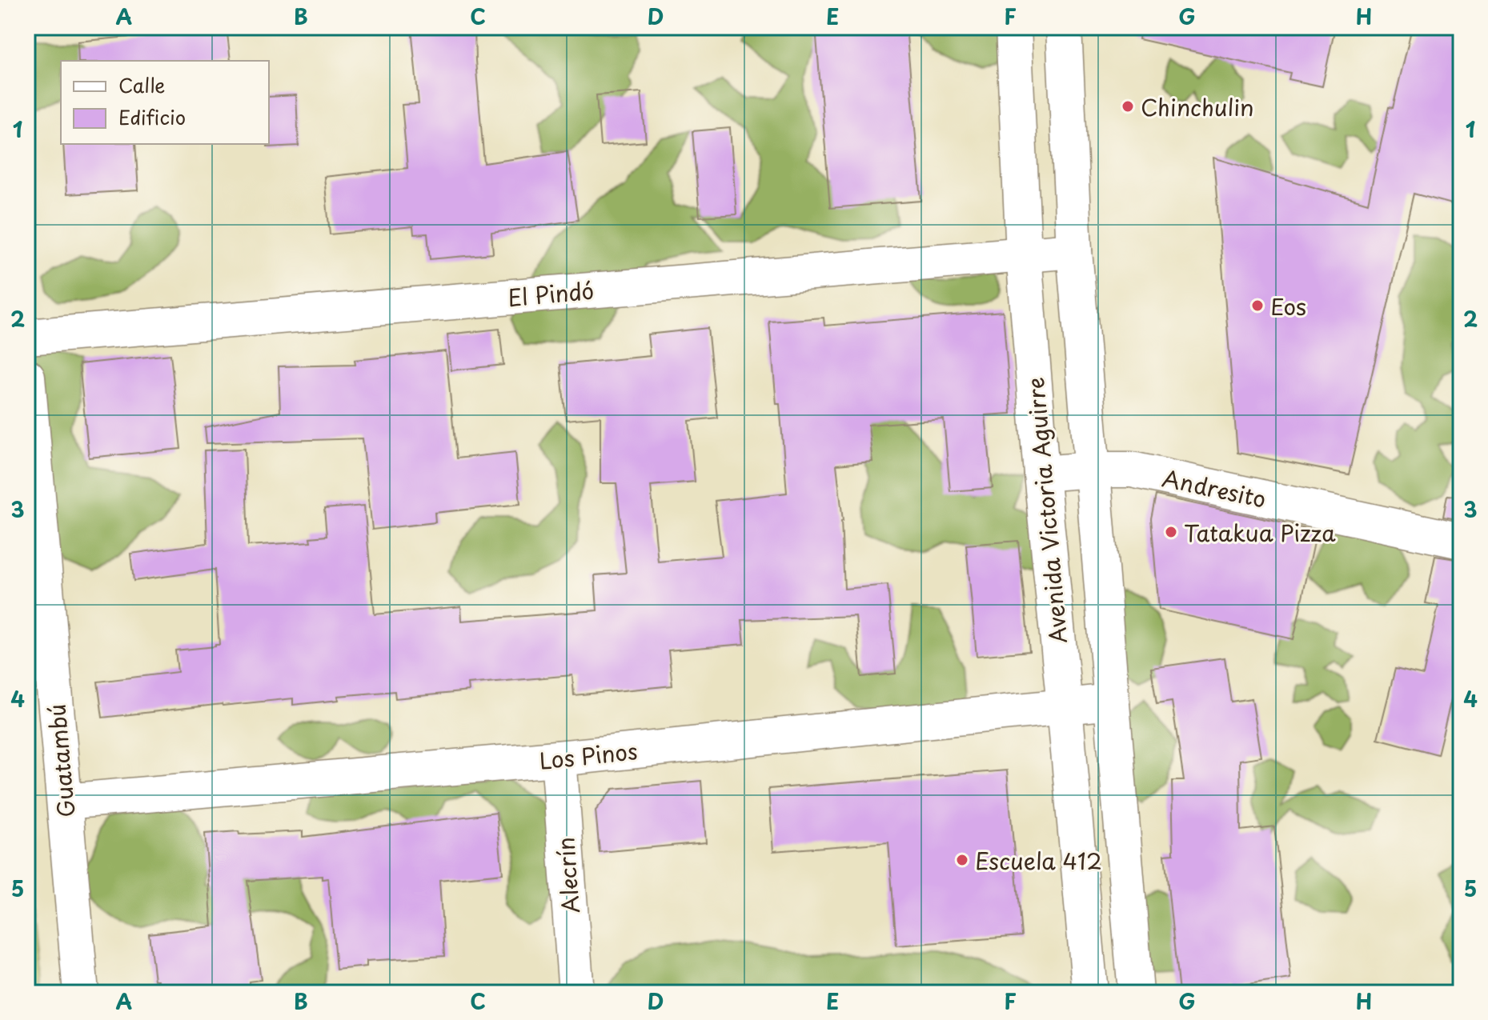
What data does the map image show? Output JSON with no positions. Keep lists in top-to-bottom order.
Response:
{
  "streets": {
    "street": [
      "El Pindó",
      "Andresito",
      "Avenida Victoria Aguirre",
      "Los Pinos",
      "Guatambú",
      "Alecrín"
    ]
  },
  "crossings": [
    ["El Pindó", "Avenida Victoria Aguirre"],
    ["Andresito", "Avenida Victoria Aguirre"],
    ["Avenida Victoria Aguirre", "Los Pinos"],
    ["Los Pinos", "Guatambú"],
    ["Los Pinos", "Alecrín"]
  ],
  "places": [
    "Chinchulin",
    "Eos",
    "Tatakua Pizza",
    "Escuela 412"
  ],
  "legend": ["Calle", "Edificio"],
  "grid": {
    "columns": [
      "A",
      "B",
      "C",
      "D",
      "E",
      "F",
      "G",
      "H"
    ],
    "rows": [
      "1",
      "2",
      "3",
      "4",
      "5"
    ]
  }
}
